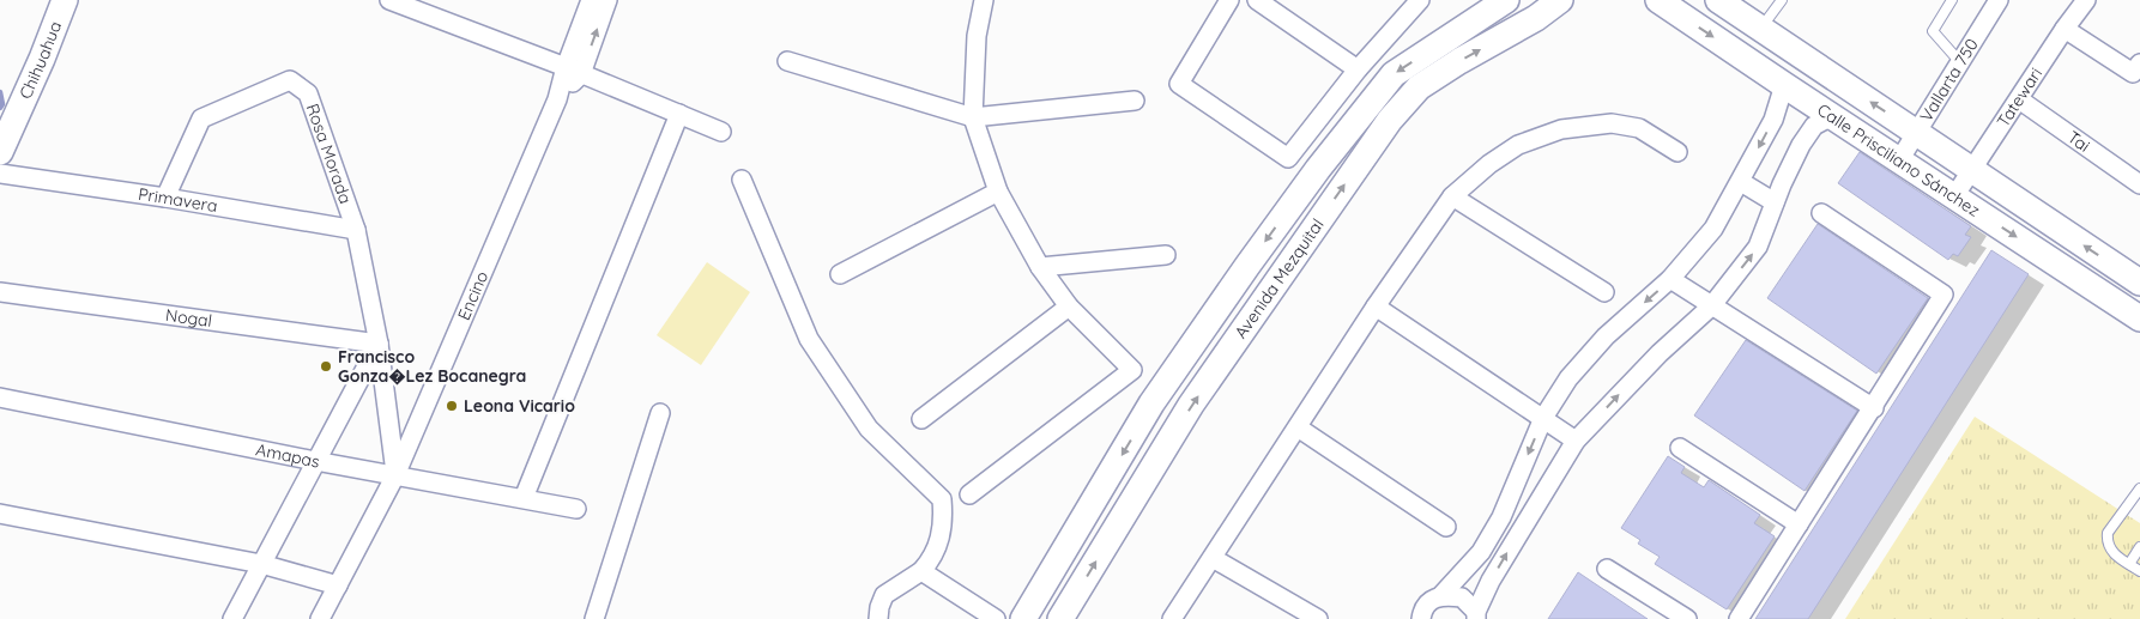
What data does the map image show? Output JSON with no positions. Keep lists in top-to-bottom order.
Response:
{
  "streets": {
    "main road": ["Chihuahua", "Calle Prisciliano Sánchez", "Avenida Mezquital"],
    "street": [
      "Vallarta 750",
      "Tatewari",
      "Tai",
      "Rosa Morada",
      "Primavera",
      "Encino",
      "Nogal",
      "Amapas"
    ]
  },
  "crossings": [
    ["Vallarta 750", "Calle Prisciliano Sánchez"],
    ["Tatewari", "Tai"],
    ["Tatewari", "Calle Prisciliano Sánchez"],
    ["Rosa Morada", "Primavera"],
    ["Rosa Morada", "Encino"],
    ["Rosa Morada", "Nogal"],
    ["Rosa Morada", "Amapas"],
    ["Encino", "Amapas"]
  ],
  "places": ["Francisco Gonza�Lez Bocanegra", "Leona Vicario"]
}
